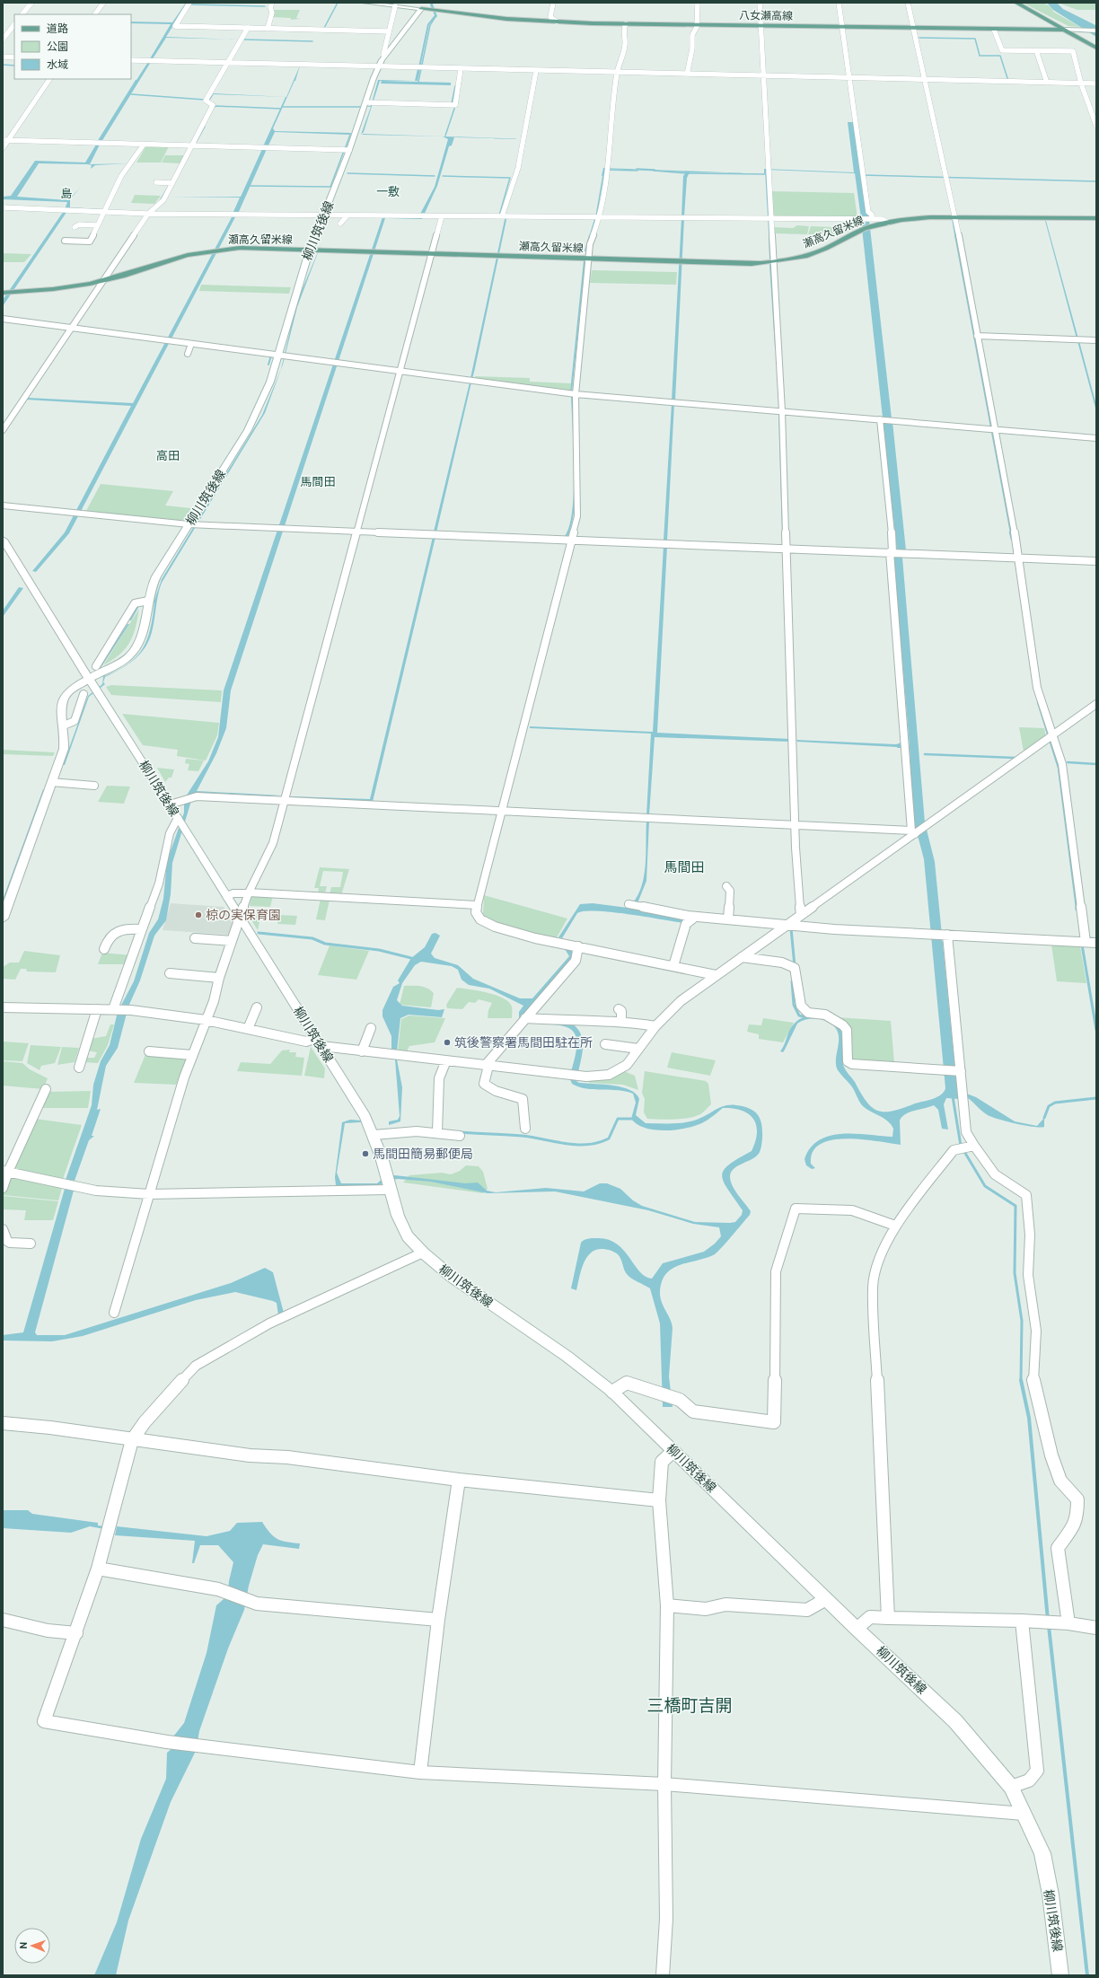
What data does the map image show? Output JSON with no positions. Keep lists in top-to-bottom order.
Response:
{
  "streets": {
    "main road": ["八女瀬高線", "柳川筑後線", "瀬高久留米線"]
  },
  "crossings": [
    ["八女瀬高線", "柳川筑後線"],
    ["柳川筑後線", "瀬高久留米線"]
  ],
  "districts": [
    "一敷",
    "島",
    "高田",
    "馬間田",
    "馬間田",
    "三橋町吉開"
  ],
  "places": ["椋の実保育園", "筑後警察署馬間田駐在所", "馬間田簡易郵便局"],
  "legend": ["道路", "公園", "水域"],
  "north": "left"
}
